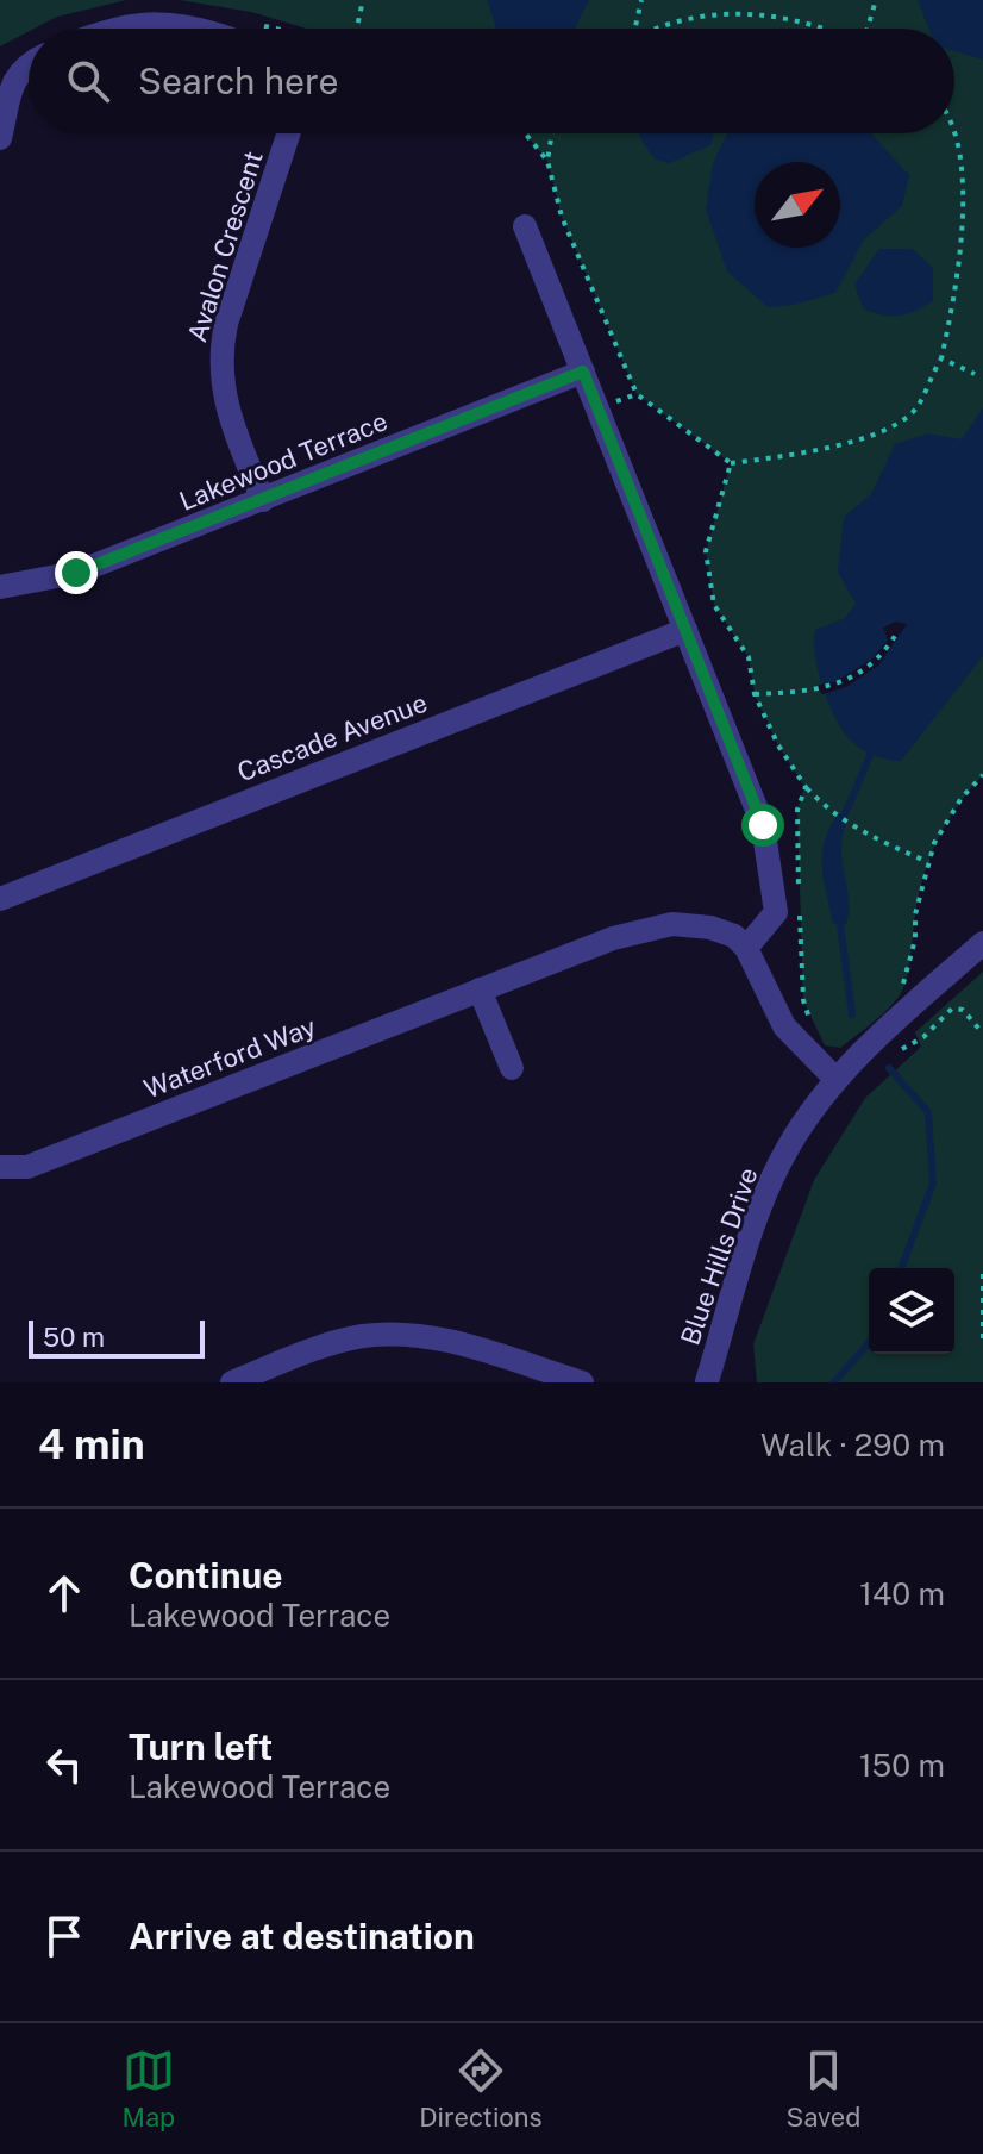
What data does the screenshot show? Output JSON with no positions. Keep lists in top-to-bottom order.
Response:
{
  "streets": {
    "street": [
      "Avalon Crescent",
      "Lakewood Terrace",
      "Cascade Avenue",
      "Waterford Way",
      "Blue Hills Drive"
    ]
  },
  "crossings": [
    ["Avalon Crescent", "Lakewood Terrace"]
  ],
  "scale_bar": "50 m",
  "north": "top right",
  "page": {
    "search": "Search here",
    "scale": "50 m",
    "heading": ["4 min", "Walk · 290 m"],
    "list": [
      ["Continue", "Lakewood Terrace", "140 m"],
      ["Turn left", "Lakewood Terrace", "150 m"],
      "Arrive at destination"
    ],
    "nav": ["Map", "Directions", "Saved"]
  }
}
